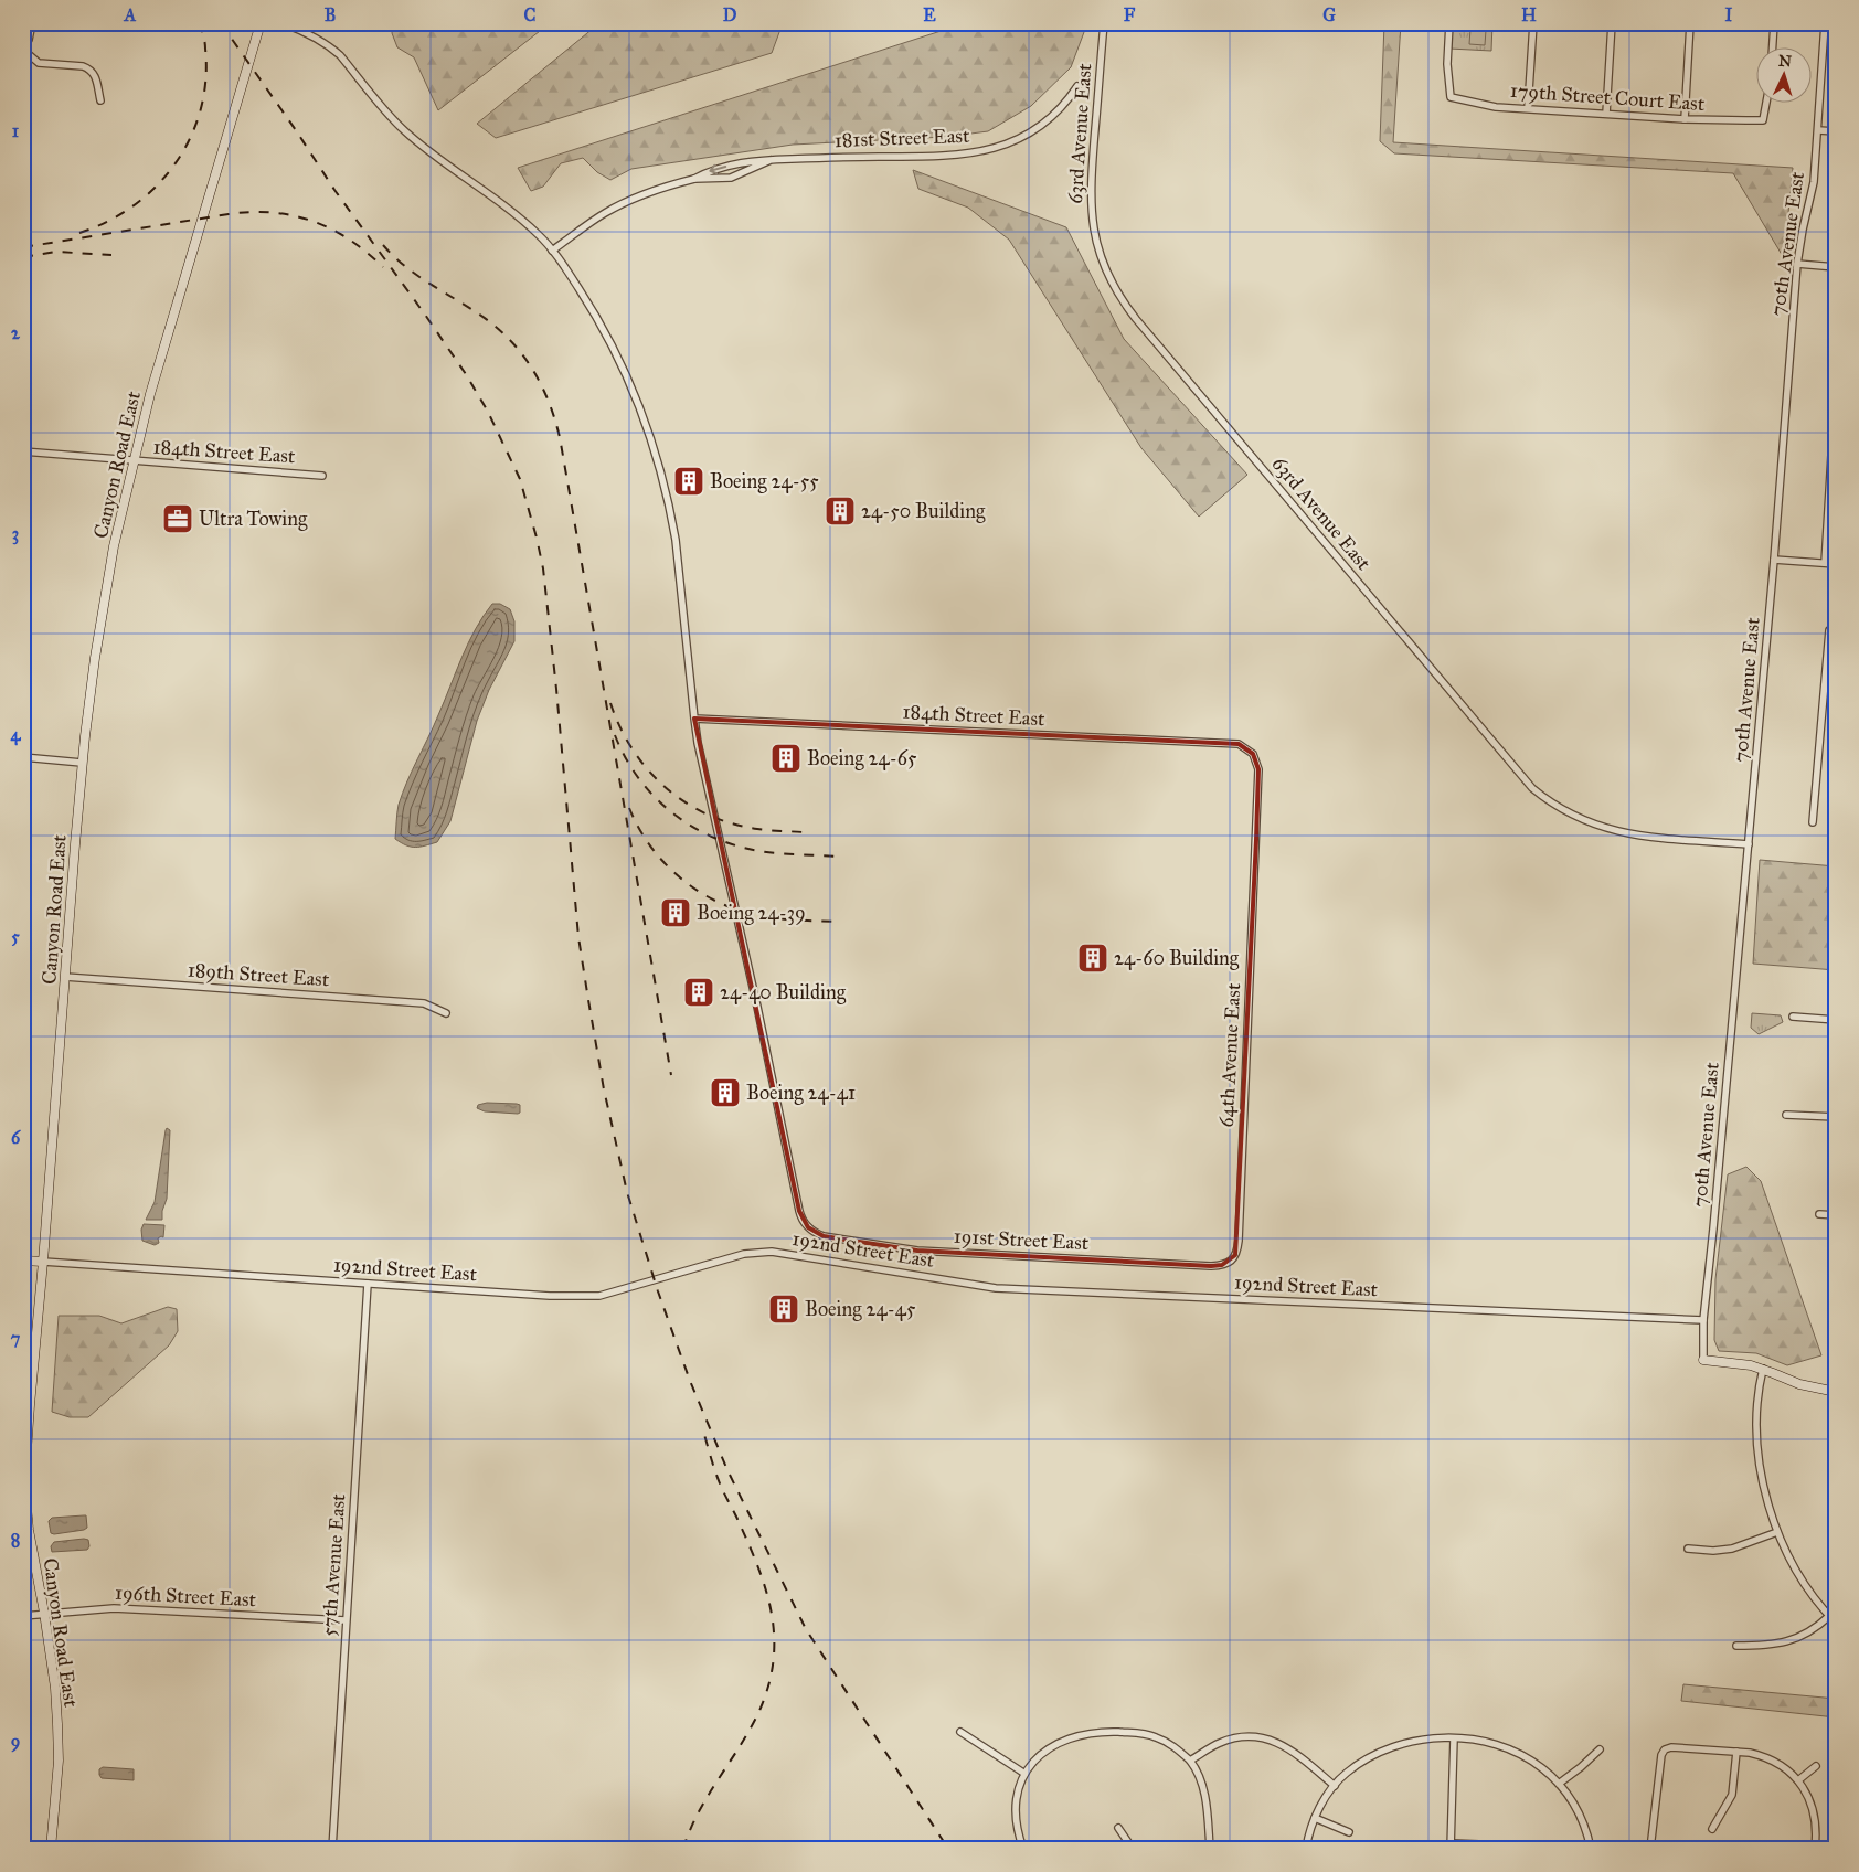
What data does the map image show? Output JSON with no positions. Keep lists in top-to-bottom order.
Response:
{
  "streets": {
    "main road": ["Canyon Road East", "192nd Street East"],
    "street": [
      "179th Street Court East",
      "63rd Avenue East",
      "181st Street East",
      "70th Avenue East",
      "184th Street East",
      "189th Street East",
      "64th Avenue East",
      "191st Street East",
      "57th Avenue East",
      "196th Street East"
    ]
  },
  "crossings": [
    ["63rd Avenue East", "70th Avenue East"],
    ["70th Avenue East", "192nd Street East"],
    ["184th Street East", "Canyon Road East"],
    ["184th Street East", "64th Avenue East"],
    ["184th Street East", "191st Street East"],
    ["Canyon Road East", "189th Street East"],
    ["Canyon Road East", "192nd Street East"],
    ["Canyon Road East", "196th Street East"],
    ["64th Avenue East", "191st Street East"],
    ["192nd Street East", "57th Avenue East"],
    ["57th Avenue East", "196th Street East"]
  ],
  "places": {
    "building": [
      "Boeing 24-55",
      "24-50 Building",
      "Boeing 24-65",
      "Boeing 24-39",
      "24-60 Building",
      "24-40 Building",
      "Boeing 24-41",
      "Boeing 24-45"
    ],
    "office": ["Ultra Towing"]
  },
  "north": "top",
  "grid": {
    "columns": [
      "A",
      "B",
      "C",
      "D",
      "E",
      "F",
      "G",
      "H",
      "I"
    ],
    "rows": [
      "1",
      "2",
      "3",
      "4",
      "5",
      "6",
      "7",
      "8",
      "9"
    ]
  }
}
